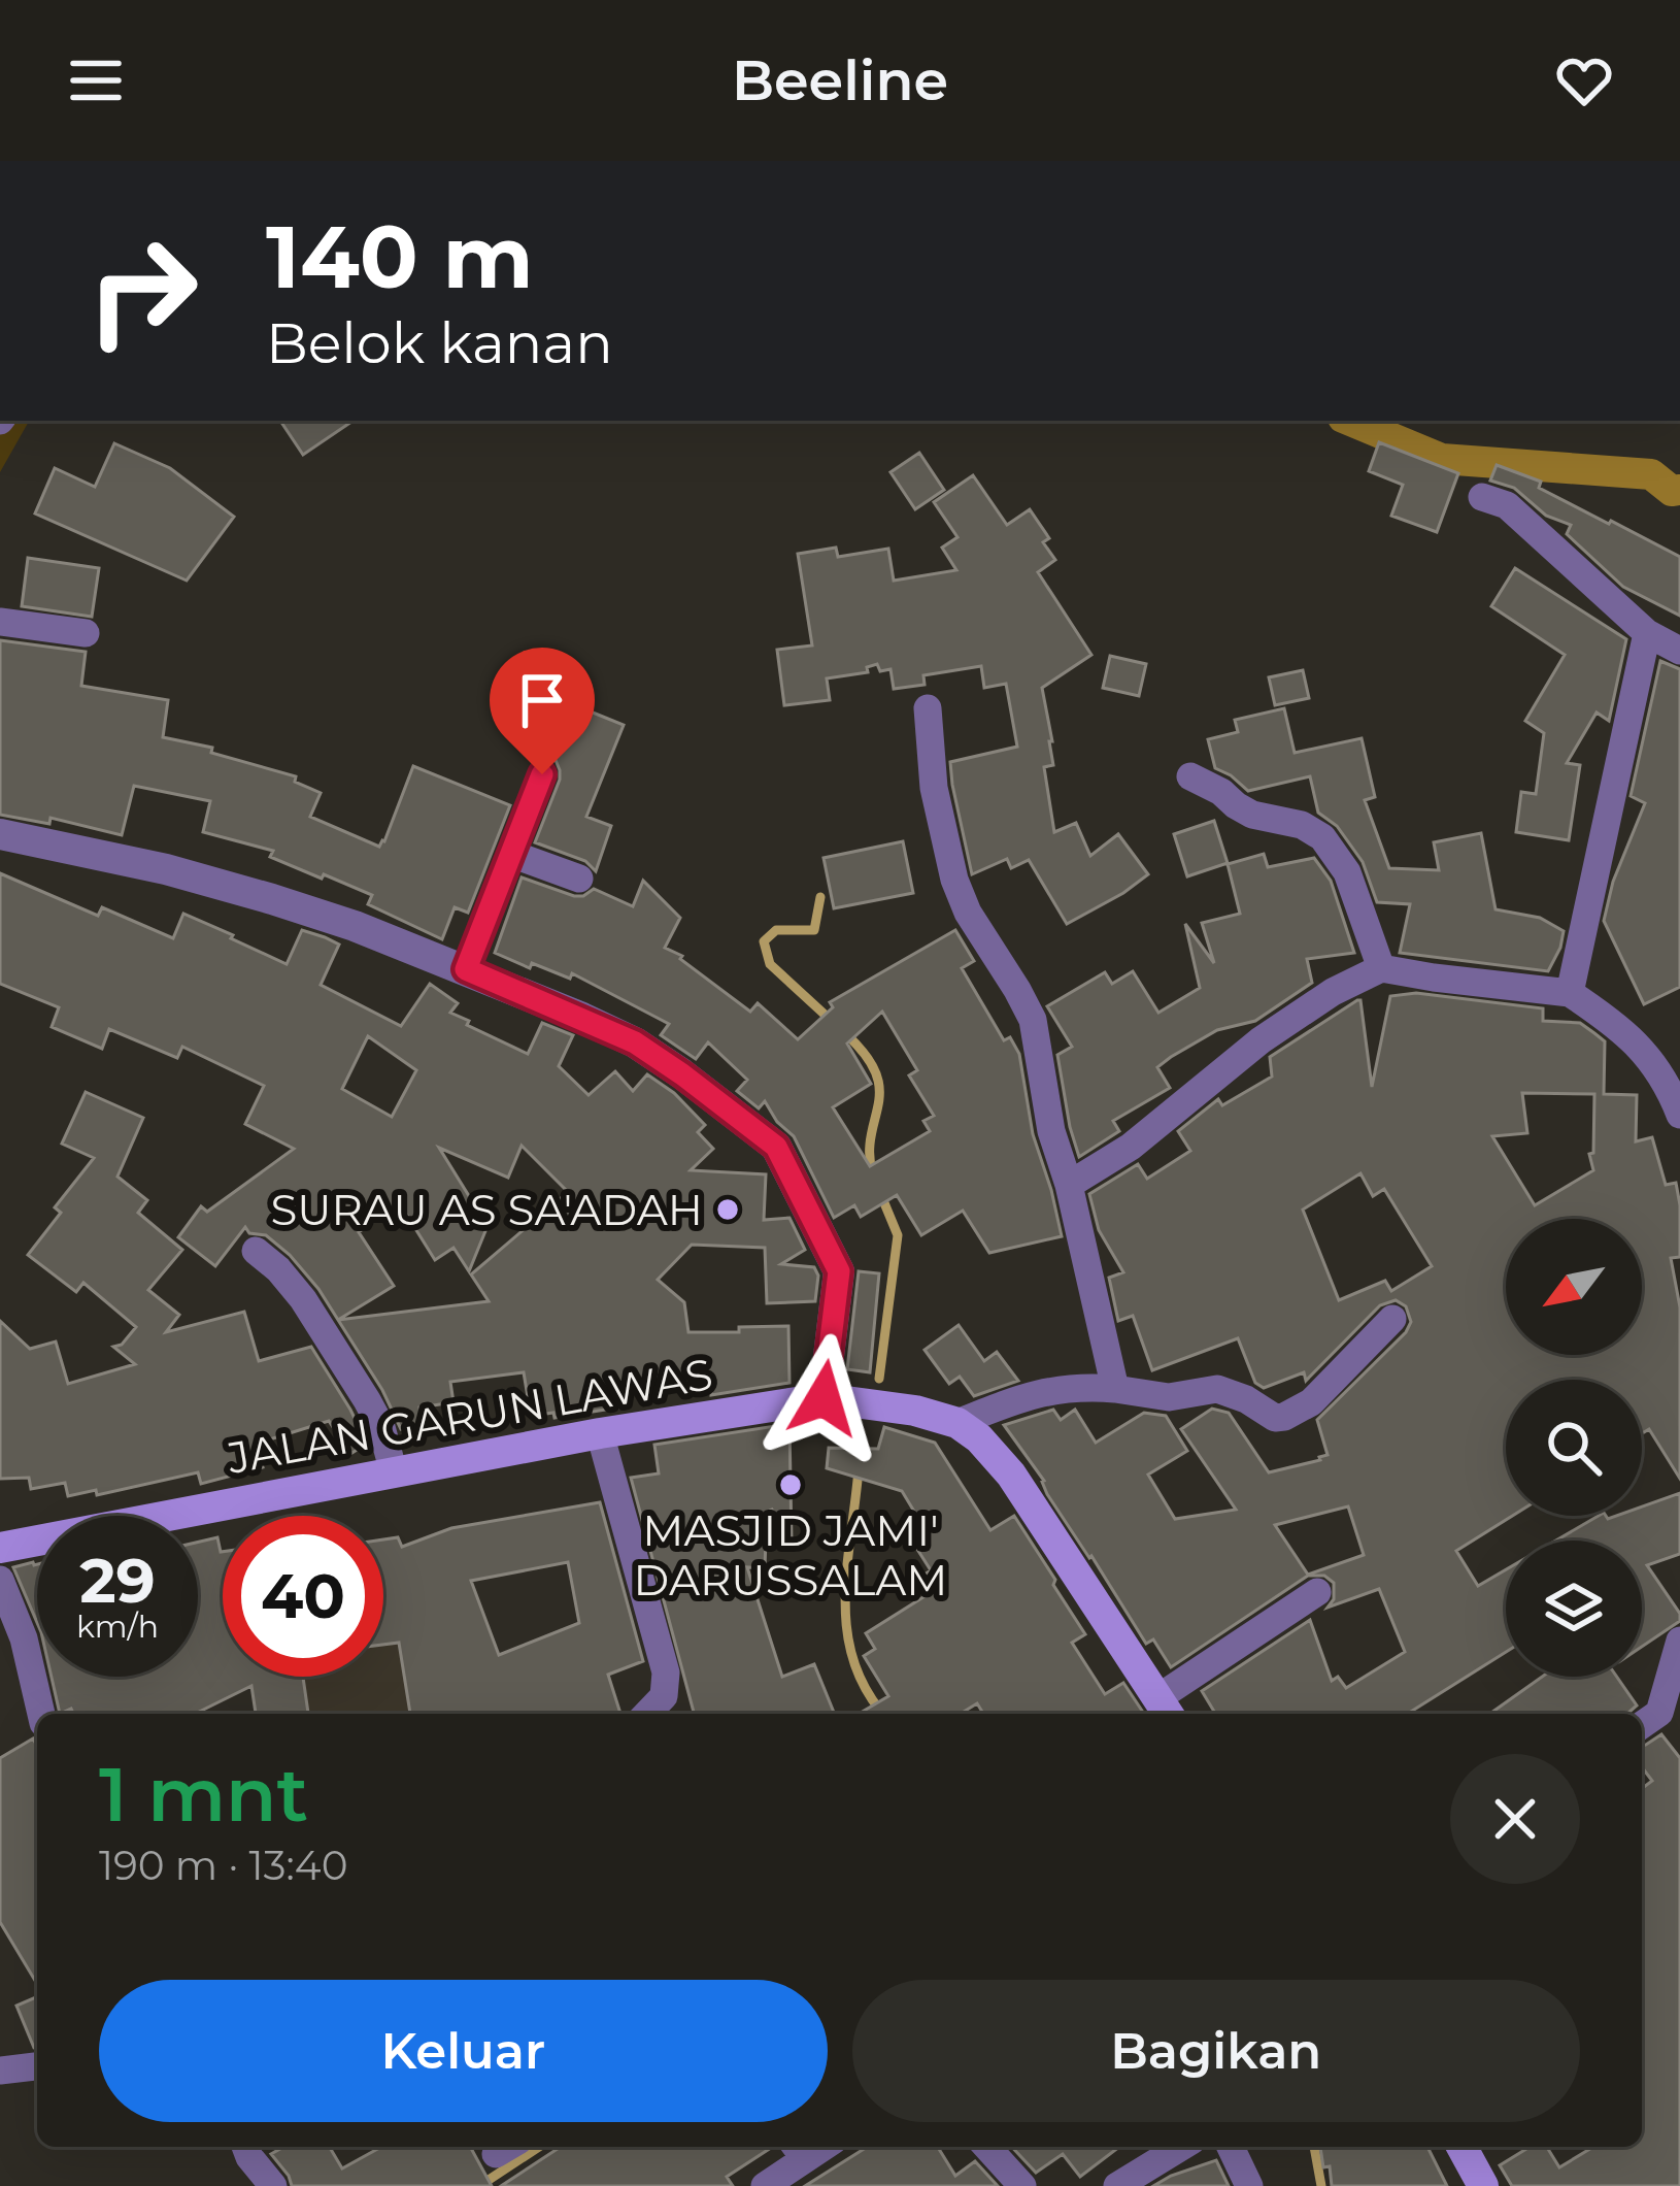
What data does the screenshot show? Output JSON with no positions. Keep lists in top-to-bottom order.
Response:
{
  "streets": {
    "main road": ["JALAN GARUN LAWAS"]
  },
  "places": ["SURAU AS SA'ADAH", "MASJID JAMI' DARUSSALAM"],
  "north": "bottom left",
  "page": {
    "header": "Beeline",
    "turn": ["140 m", "Belok kanan"],
    "speed": "29 km/h",
    "limit": "40",
    "heading": ["1 mnt", "190 m · 13:40"],
    "buttons": ["Keluar", "Bagikan"]
  }
}
